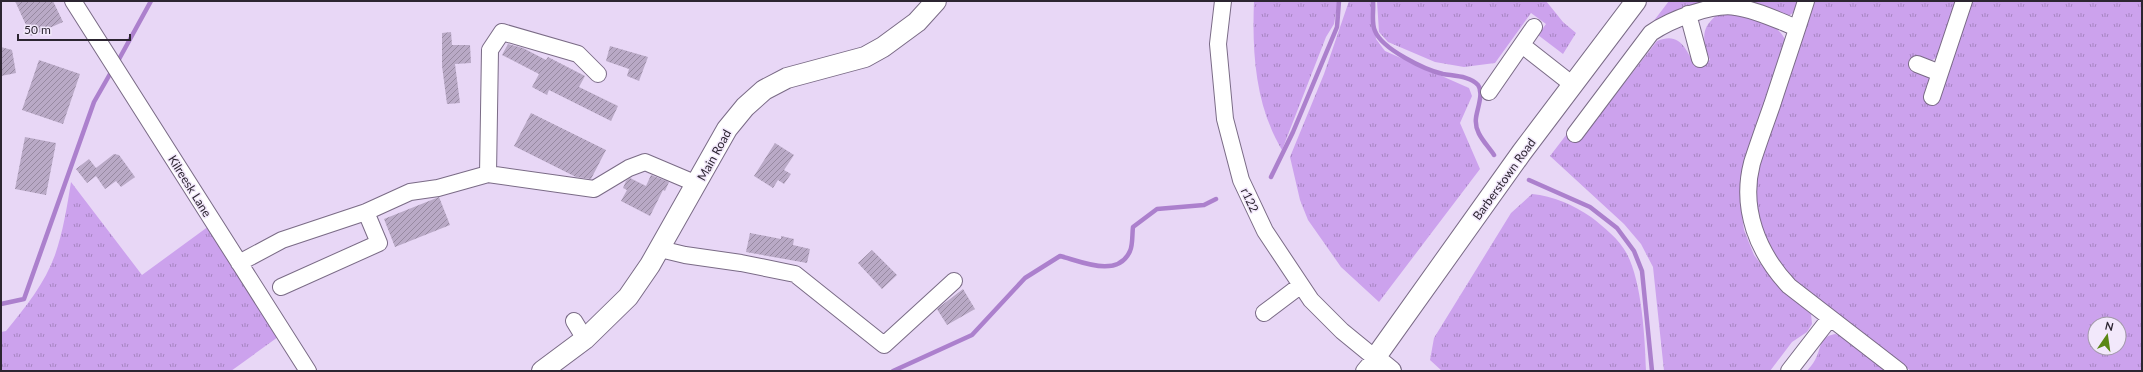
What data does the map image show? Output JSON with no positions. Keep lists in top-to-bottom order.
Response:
{
  "streets": {
    "main road": ["Main Road", "Barberstown Road"],
    "street": ["Kilreesk Lane", "r122"]
  },
  "crossings": [
    ["Barberstown Road", "r122"]
  ],
  "scale_bar": "50 m",
  "north": "top"
}
